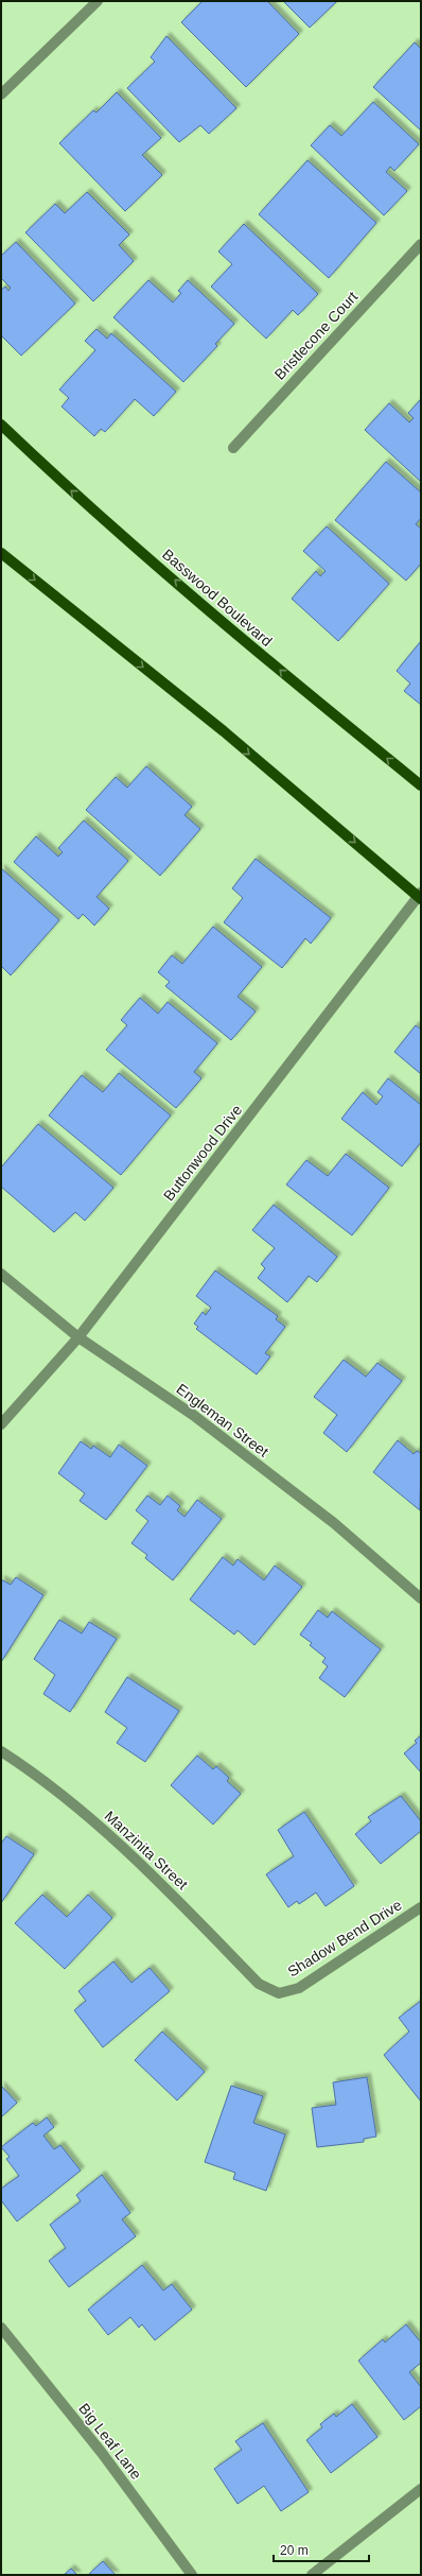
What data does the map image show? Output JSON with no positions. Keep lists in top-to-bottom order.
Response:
{
  "streets": {
    "main road": ["Basswood Boulevard"],
    "street": [
      "Bristlecone Court",
      "Buttonwood Drive",
      "Engleman Street",
      "Manzinita Street",
      "Shadow Bend Drive",
      "Big Leaf Lane"
    ]
  },
  "crossings": [
    ["Buttonwood Drive", "Engleman Street"],
    ["Manzinita Street", "Shadow Bend Drive"]
  ],
  "scale_bar": "20 m"
}
